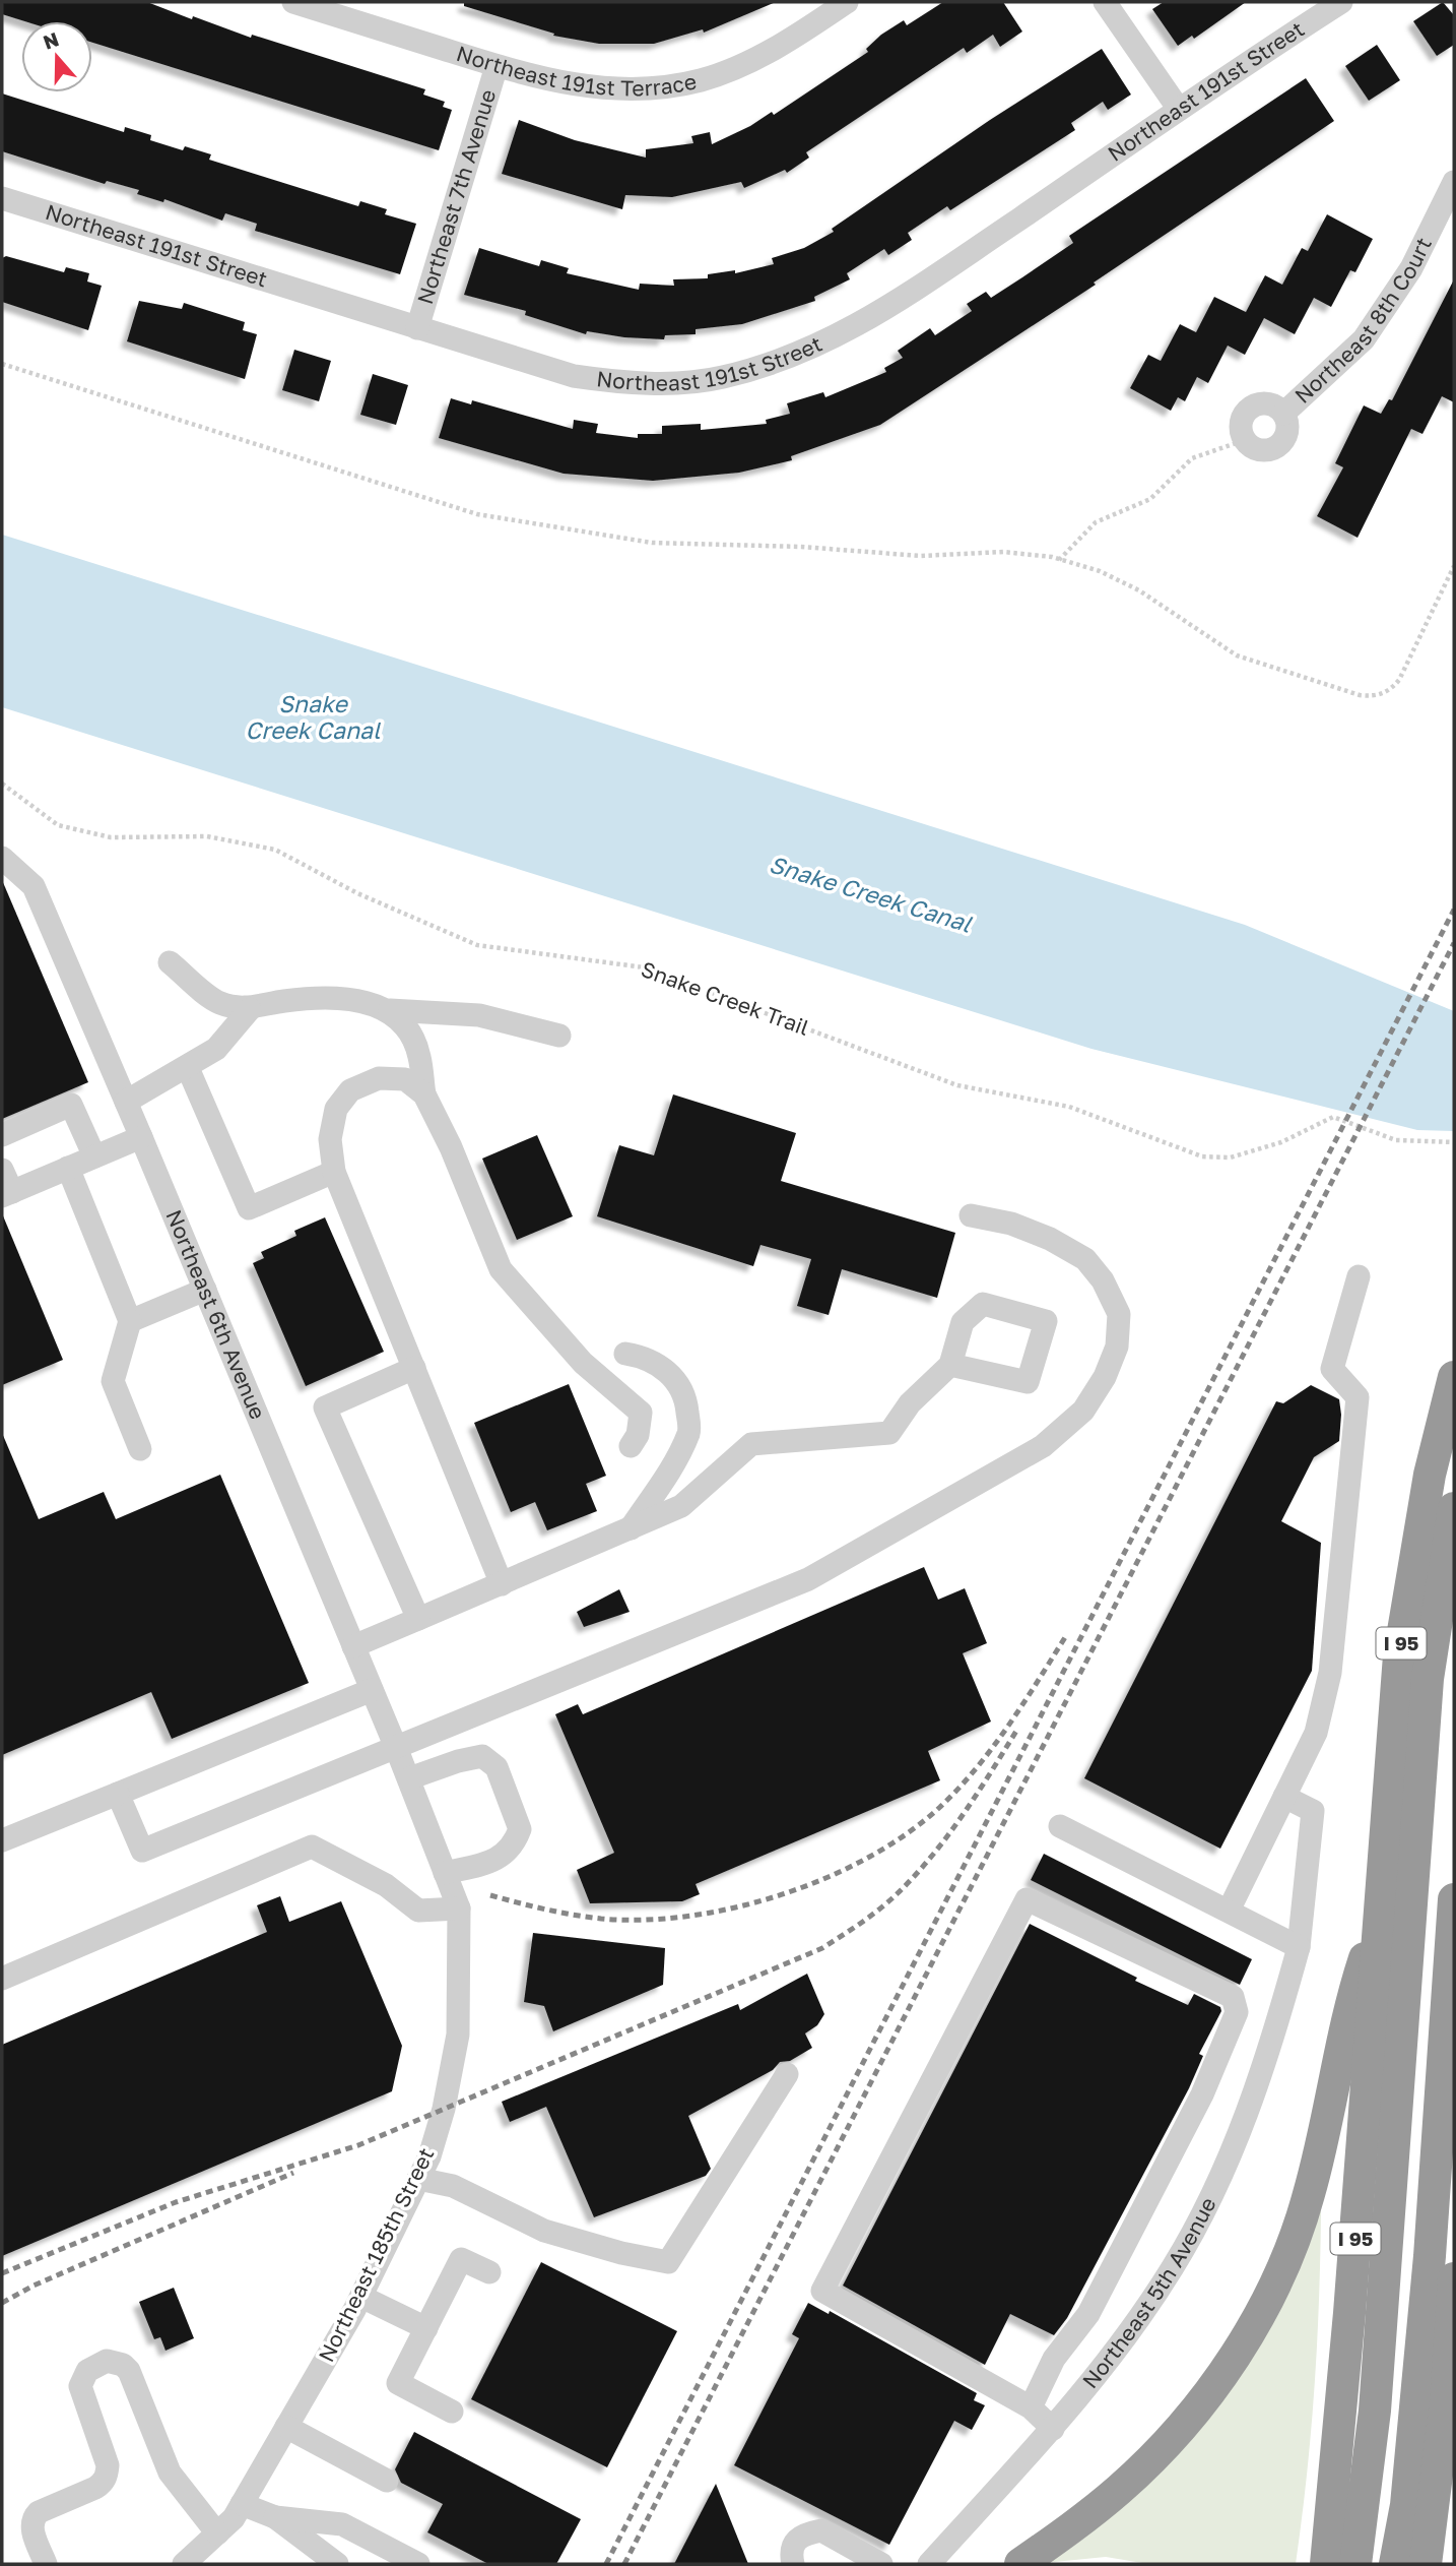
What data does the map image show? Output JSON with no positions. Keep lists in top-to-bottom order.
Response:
{
  "streets": {
    "highway": ["I 95"],
    "street": [
      "Northeast 191st Terrace",
      "Northeast 191st Street",
      "Northeast 7th Avenue",
      "Northeast 8th Court",
      "Northeast 6th Avenue",
      "Northeast 185th Street",
      "Northeast 5th Avenue"
    ],
    "path": ["Snake Creek Trail"]
  },
  "crossings": [
    ["Northeast 191st Terrace", "Northeast 7th Avenue"],
    ["Northeast 191st Street", "Northeast 7th Avenue"],
    ["Northeast 6th Avenue", "Northeast 185th Street"]
  ],
  "water": ["Snake Creek Canal"],
  "north": "top"
}
